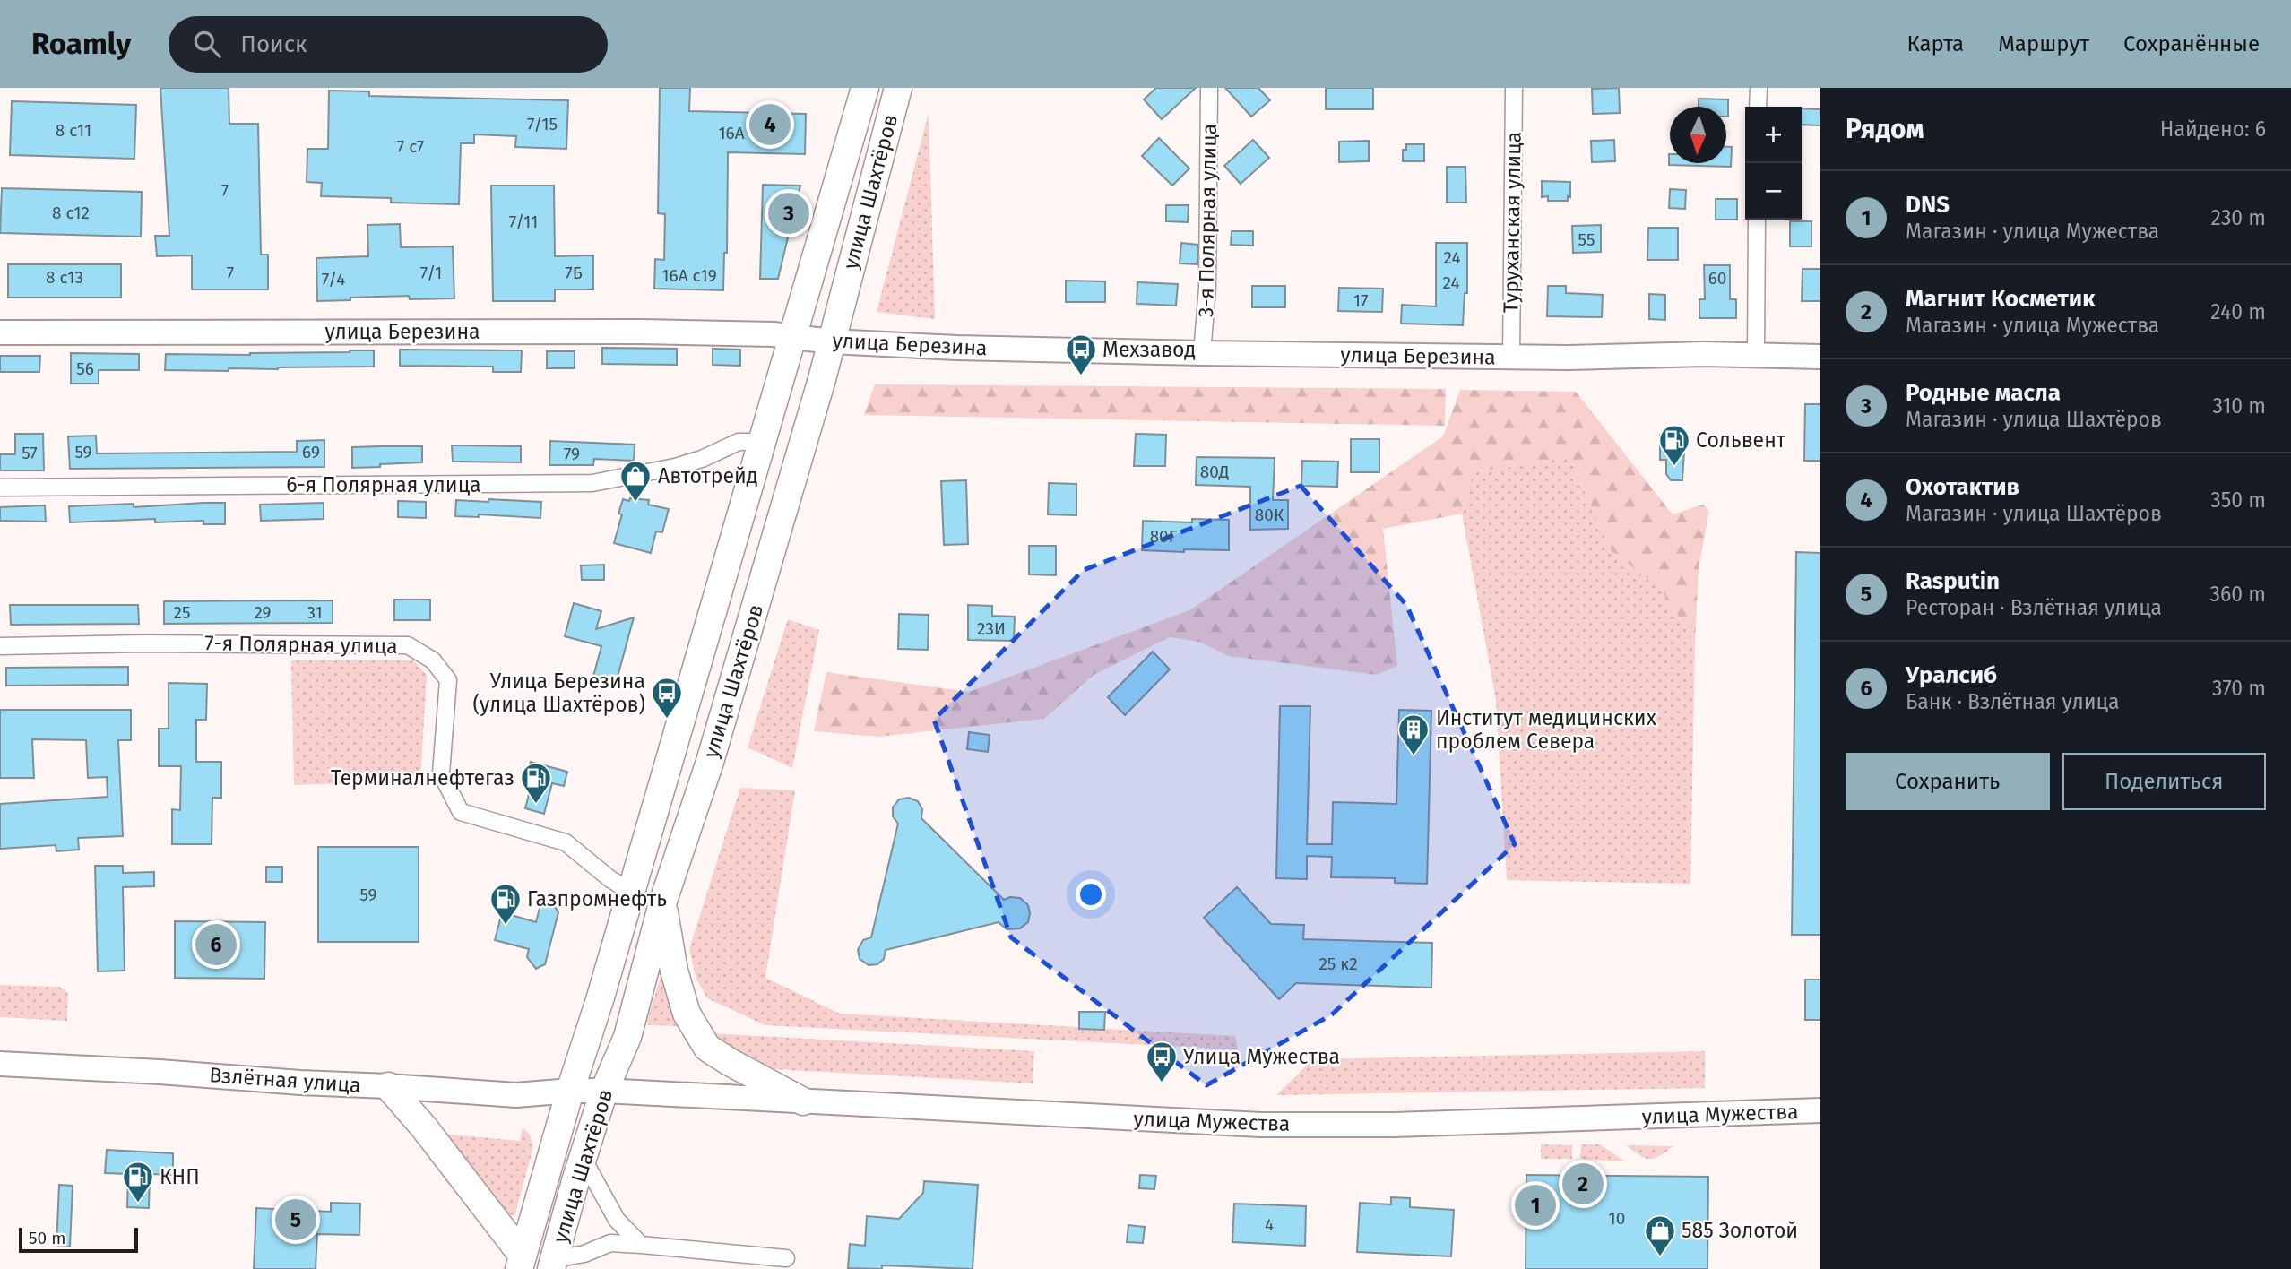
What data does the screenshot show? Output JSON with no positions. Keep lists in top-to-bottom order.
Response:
{
  "streets": {
    "main road": ["улица Шахтёров"],
    "street": [
      "3-я Полярная улица",
      "Туруханская улица",
      "улица Березина",
      "6-я Полярная улица",
      "7-я Полярная улица",
      "Взлётная улица",
      "улица Мужества"
    ]
  },
  "crossings": [
    ["улица Шахтёров", "улица Березина"],
    ["улица Шахтёров", "6-я Полярная улица"],
    ["улица Шахтёров", "7-я Полярная улица"],
    ["улица Шахтёров", "Взлётная улица"],
    ["улица Шахтёров", "улица Мужества"],
    ["3-я Полярная улица", "улица Березина"],
    ["Туруханская улица", "улица Березина"],
    ["Взлётная улица", "улица Мужества"]
  ],
  "places": {
    "bus stop": ["Мехзавод", "Улица Березина (улица Шахтёров)", "Улица Мужества"],
    "fuel station": [
      "Сольвент",
      "Терминалнефтегаз",
      "Газпромнефть",
      "КНП"
    ],
    "shop": ["Автотрейд", "585 Золотой"],
    "building": ["Институт медицинских проблем Севера"]
  },
  "house_numbers": [
    "7/15",
    "8 с11",
    "16А",
    "7 с7",
    "7",
    "8 с12",
    "7/11",
    "55",
    "24",
    "7",
    "7/1",
    "7Б",
    "16А с19",
    "8 с13",
    "60",
    "7/4",
    "24",
    "17",
    "56",
    "59",
    "69",
    "57",
    "79",
    "80Д",
    "80К",
    "80Г",
    "25",
    "29",
    "31",
    "23И",
    "59",
    "25 к2",
    "10",
    "4"
  ],
  "scale_bar": "50 m",
  "north": "bottom",
  "page": {
    "header": "Roamly",
    "search": "Поиск",
    "nav": ["Карта", "Маршрут", "Сохранённые"],
    "heading": ["Рядом", "Найдено: 6"],
    "pins": [
      "4",
      "3",
      "6",
      "2",
      "1",
      "5"
    ],
    "map_buttons": ["+", "−"],
    "list": [
      {
        "mark": "1",
        "name": "DNS",
        "note": "Магазин · улица Мужества",
        "value": "230 m"
      },
      {
        "mark": "2",
        "name": "Магнит Косметик",
        "note": "Магазин · улица Мужества",
        "value": "240 m"
      },
      {
        "mark": "3",
        "name": "Родные масла",
        "note": "Магазин · улица Шахтёров",
        "value": "310 m"
      },
      {
        "mark": "4",
        "name": "Охотактив",
        "note": "Магазин · улица Шахтёров",
        "value": "350 m"
      },
      {
        "mark": "5",
        "name": "Rasputin",
        "note": "Ресторан · Взлётная улица",
        "value": "360 m"
      },
      {
        "mark": "6",
        "name": "Уралсиб",
        "note": "Банк · Взлётная улица",
        "value": "370 m"
      }
    ],
    "buttons": ["Сохранить", "Поделиться"],
    "scale": "50 m"
  }
}
